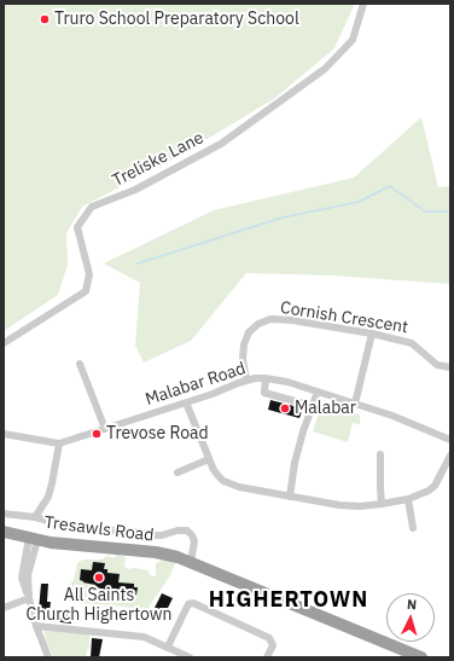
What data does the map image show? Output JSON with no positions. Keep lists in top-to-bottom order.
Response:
{
  "streets": {
    "highway": ["Tresawls Road"],
    "street": ["Treliske Lane", "Cornish Crescent", "Malabar Road"]
  },
  "crossings": [
    ["Cornish Crescent", "Malabar Road"]
  ],
  "districts": ["HIGHERTOWN"],
  "places": [
    "Truro School Preparatory School",
    "Malabar",
    "Trevose Road",
    "All Saints Church Highertown"
  ],
  "north": "top"
}
